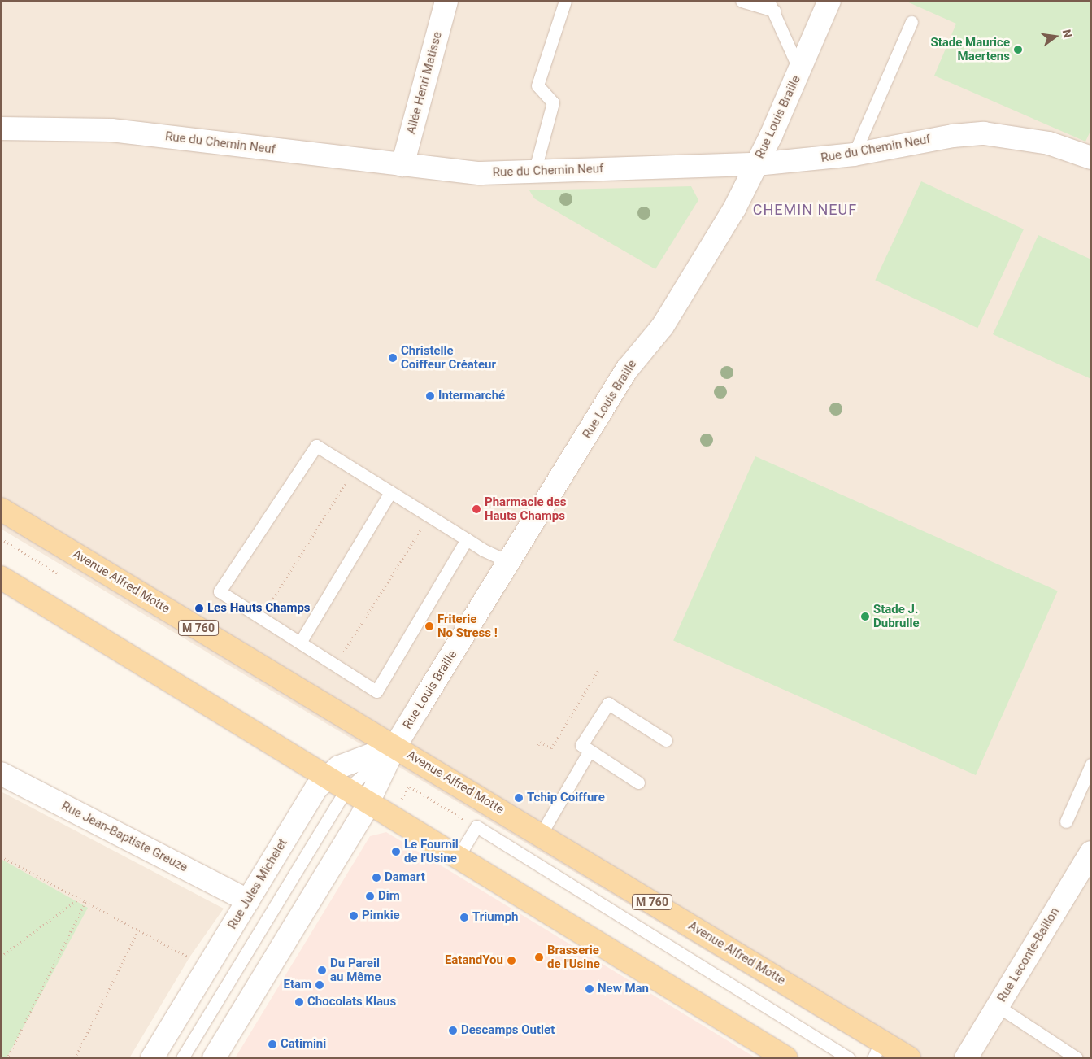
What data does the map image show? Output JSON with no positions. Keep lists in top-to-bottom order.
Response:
{
  "streets": {
    "main road": ["Avenue Alfred Motte", "M 760"],
    "street": [
      "Allée Henri Matisse",
      "Rue Louis Braille",
      "Rue du Chemin Neuf",
      "Rue Jean-Baptiste Greuze",
      "Rue Jules Michelet",
      "Rue Leconte-Baillon"
    ]
  },
  "crossings": [
    ["Allée Henri Matisse", "Rue du Chemin Neuf"],
    ["Rue Louis Braille", "Rue du Chemin Neuf"],
    ["Rue Louis Braille", "Avenue Alfred Motte"],
    ["Rue Louis Braille", "Rue Jules Michelet"],
    ["Avenue Alfred Motte", "Rue Jules Michelet"],
    ["Rue Jean-Baptiste Greuze", "Rue Jules Michelet"]
  ],
  "districts": ["CHEMIN NEUF"],
  "places": [
    "Stade Maurice Maertens",
    "Christelle Coiffeur Créateur",
    "Intermarché",
    "Pharmacie des Hauts Champs",
    "Les Hauts Champs",
    "Stade J. Dubrulle",
    "Friterie No Stress !",
    "Tchip Coiffure",
    "Le Fournil de l'Usine",
    "Damart",
    "Dim",
    "Pimkie",
    "Triumph",
    "Brasserie de l'Usine",
    "EatandYou",
    "Du Pareil au Même",
    "Etam",
    "New Man",
    "Chocolats Klaus",
    "Descamps Outlet",
    "Catimini"
  ],
  "north": "right"
}
